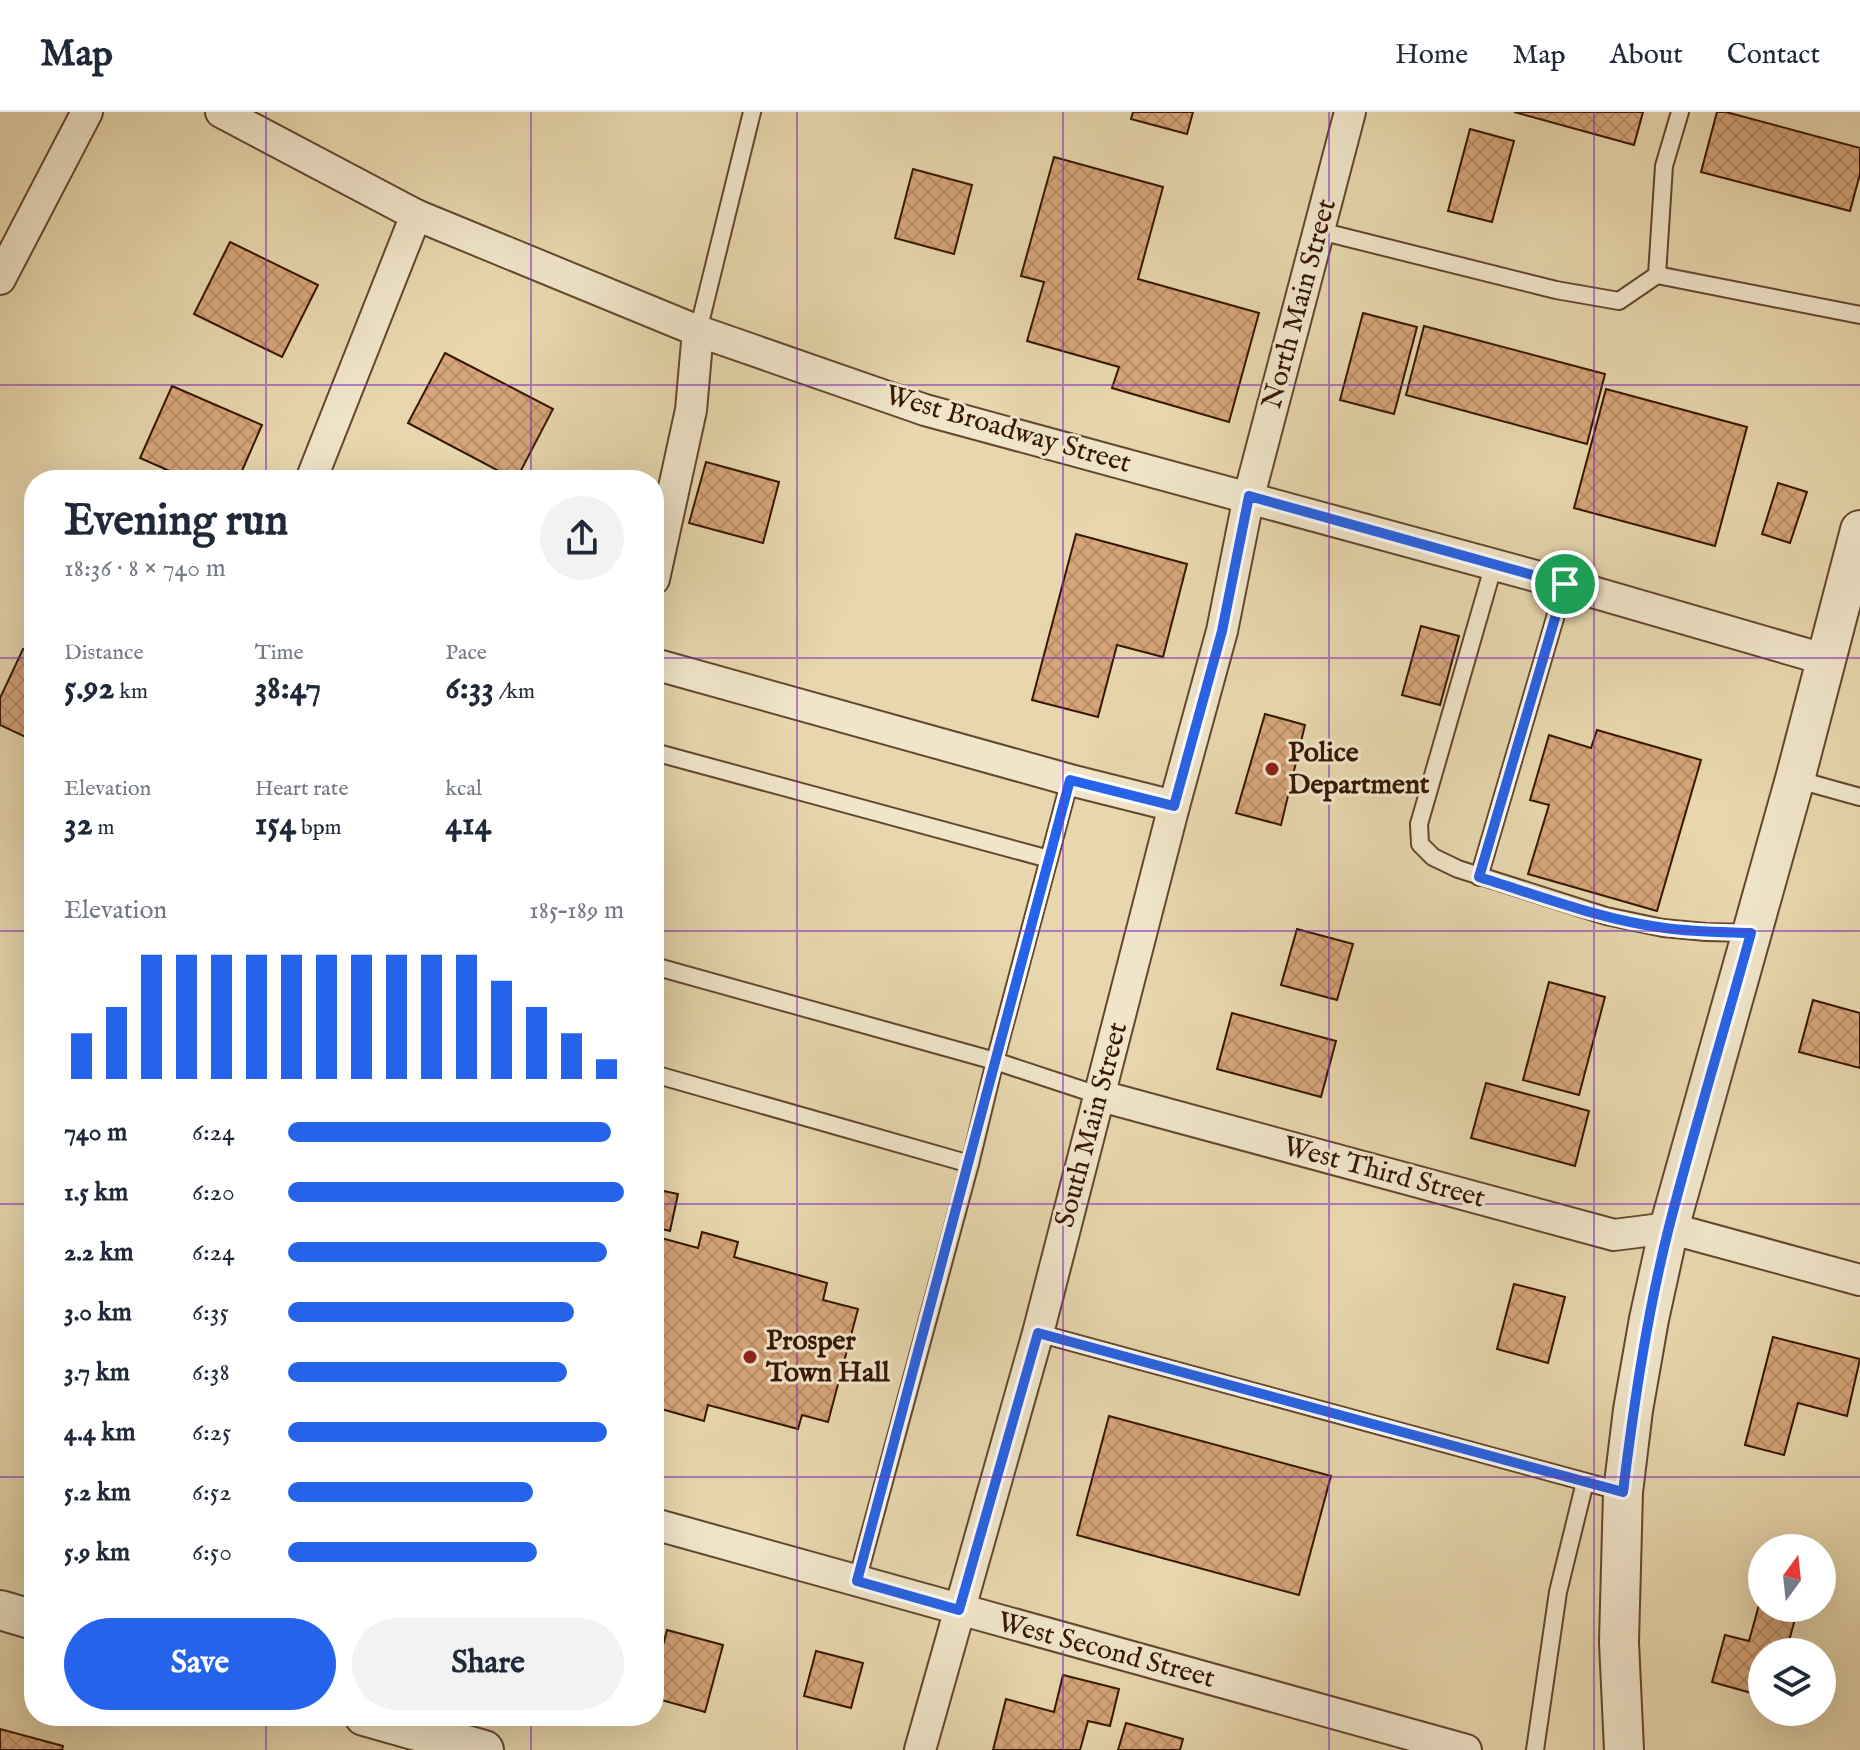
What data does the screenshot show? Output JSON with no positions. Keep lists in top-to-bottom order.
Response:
{
  "streets": {
    "street": [
      "North Main Street",
      "West Broadway Street",
      "South Main Street",
      "West Third Street",
      "West Second Street"
    ]
  },
  "crossings": [
    ["North Main Street", "West Broadway Street"],
    ["North Main Street", "South Main Street"],
    ["West Broadway Street", "South Main Street"],
    ["South Main Street", "West Third Street"],
    ["South Main Street", "West Second Street"]
  ],
  "places": ["Police Department", "Prosper Town Hall"],
  "north": "top",
  "page": {
    "header": "Map",
    "nav": [
      "Home",
      "Map",
      "About",
      "Contact"
    ],
    "heading": ["Evening run", "18:36 · 8 × 740 m"],
    "stats": [
      ["Distance", "5.92 km"],
      ["Time", "38:47"],
      ["Pace", "6:33 /km"],
      ["Elevation", "32 m"],
      ["Heart rate", "154 bpm"],
      ["kcal", "414"]
    ],
    "chart": ["Elevation", "185–189 m"],
    "list": [
      {
        "name": "740 m",
        "note": "6:24"
      },
      {
        "name": "1.5 km",
        "note": "6:20"
      },
      {
        "name": "2.2 km",
        "note": "6:24"
      },
      {
        "name": "3.0 km",
        "note": "6:35"
      },
      {
        "name": "3.7 km",
        "note": "6:38"
      },
      {
        "name": "4.4 km",
        "note": "6:25"
      },
      {
        "name": "5.2 km",
        "note": "6:52"
      },
      {
        "name": "5.9 km",
        "note": "6:50"
      }
    ],
    "buttons": ["Save", "Share"]
  }
}
